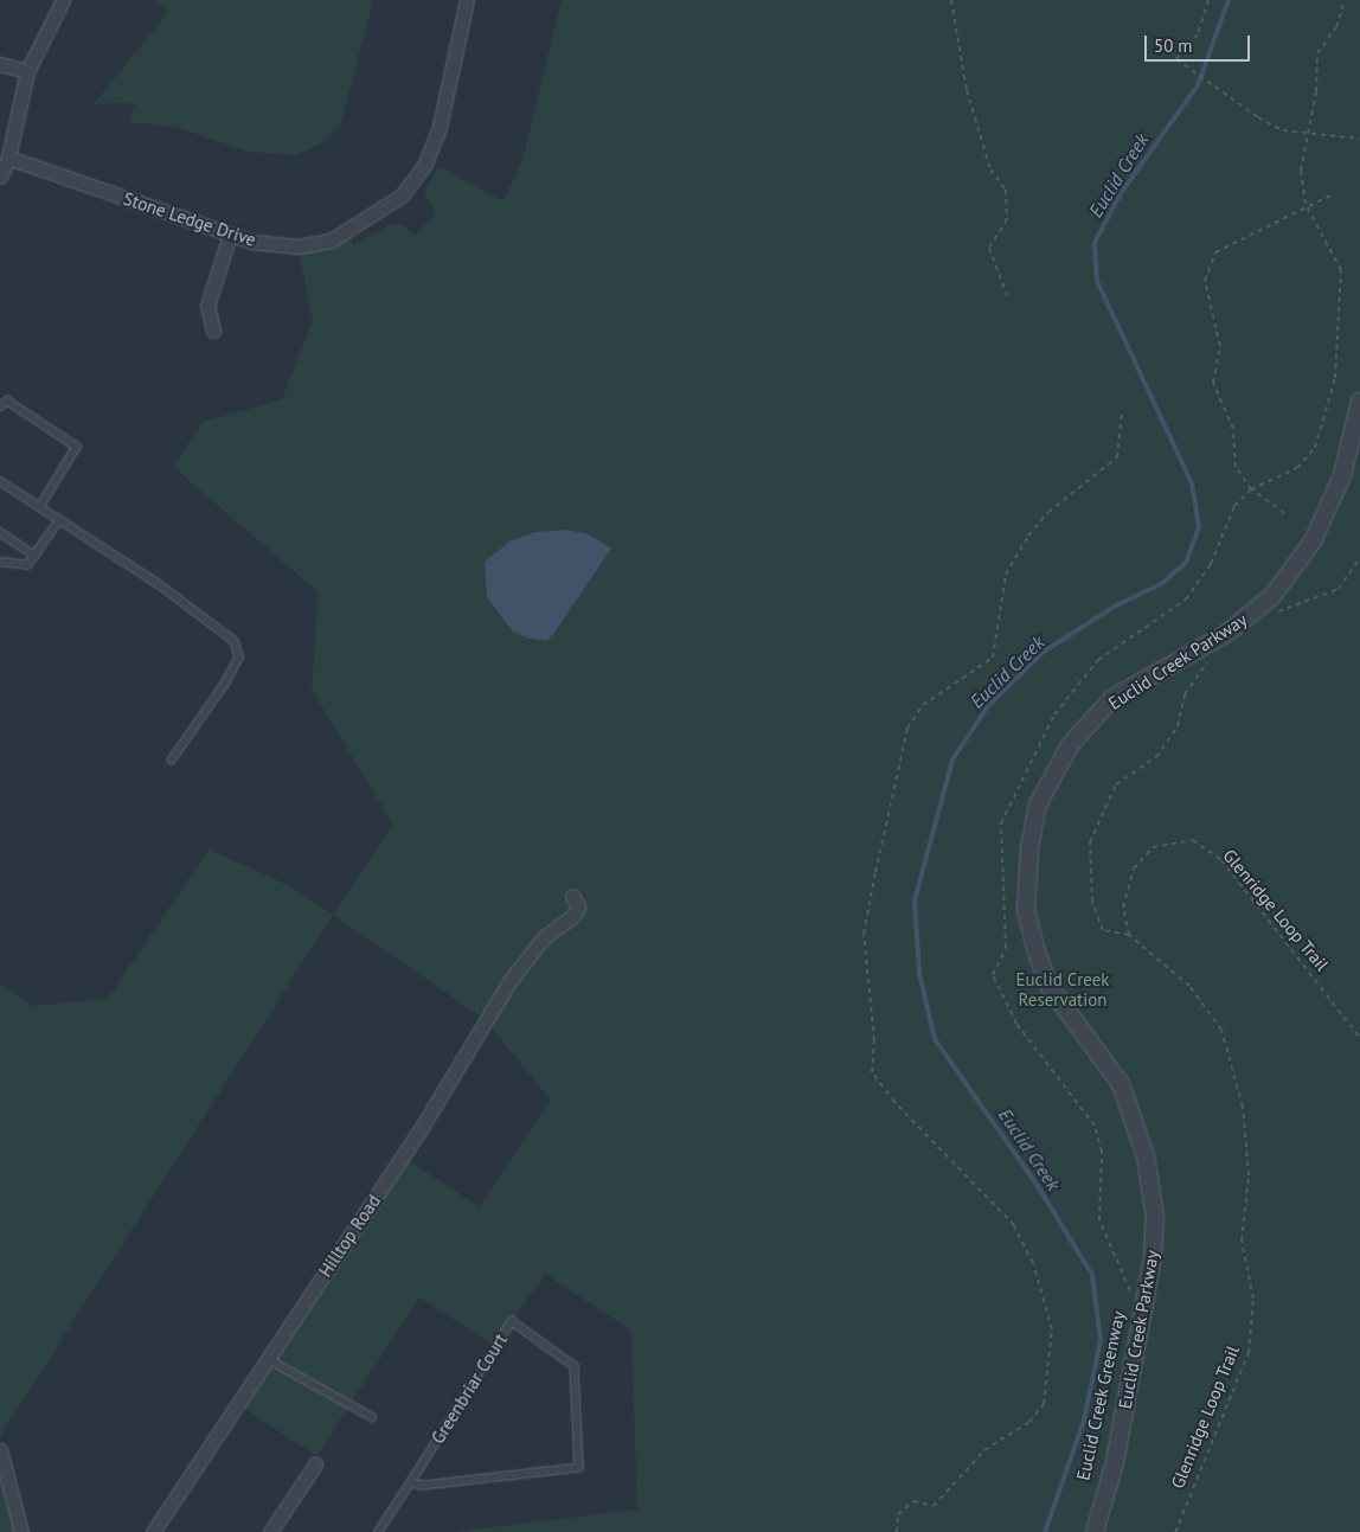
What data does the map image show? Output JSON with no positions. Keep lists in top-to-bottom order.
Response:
{
  "streets": {
    "street": ["Stone Ledge Drive", "Euclid Creek Parkway", "Hilltop Road"],
    "lane": ["Greenbriar Court"],
    "path": ["Glenridge Loop Trail", "Euclid Creek Greenway"]
  },
  "water": ["Euclid Creek"],
  "parks": ["Euclid Creek Reservation"],
  "scale_bar": "50 m"
}
